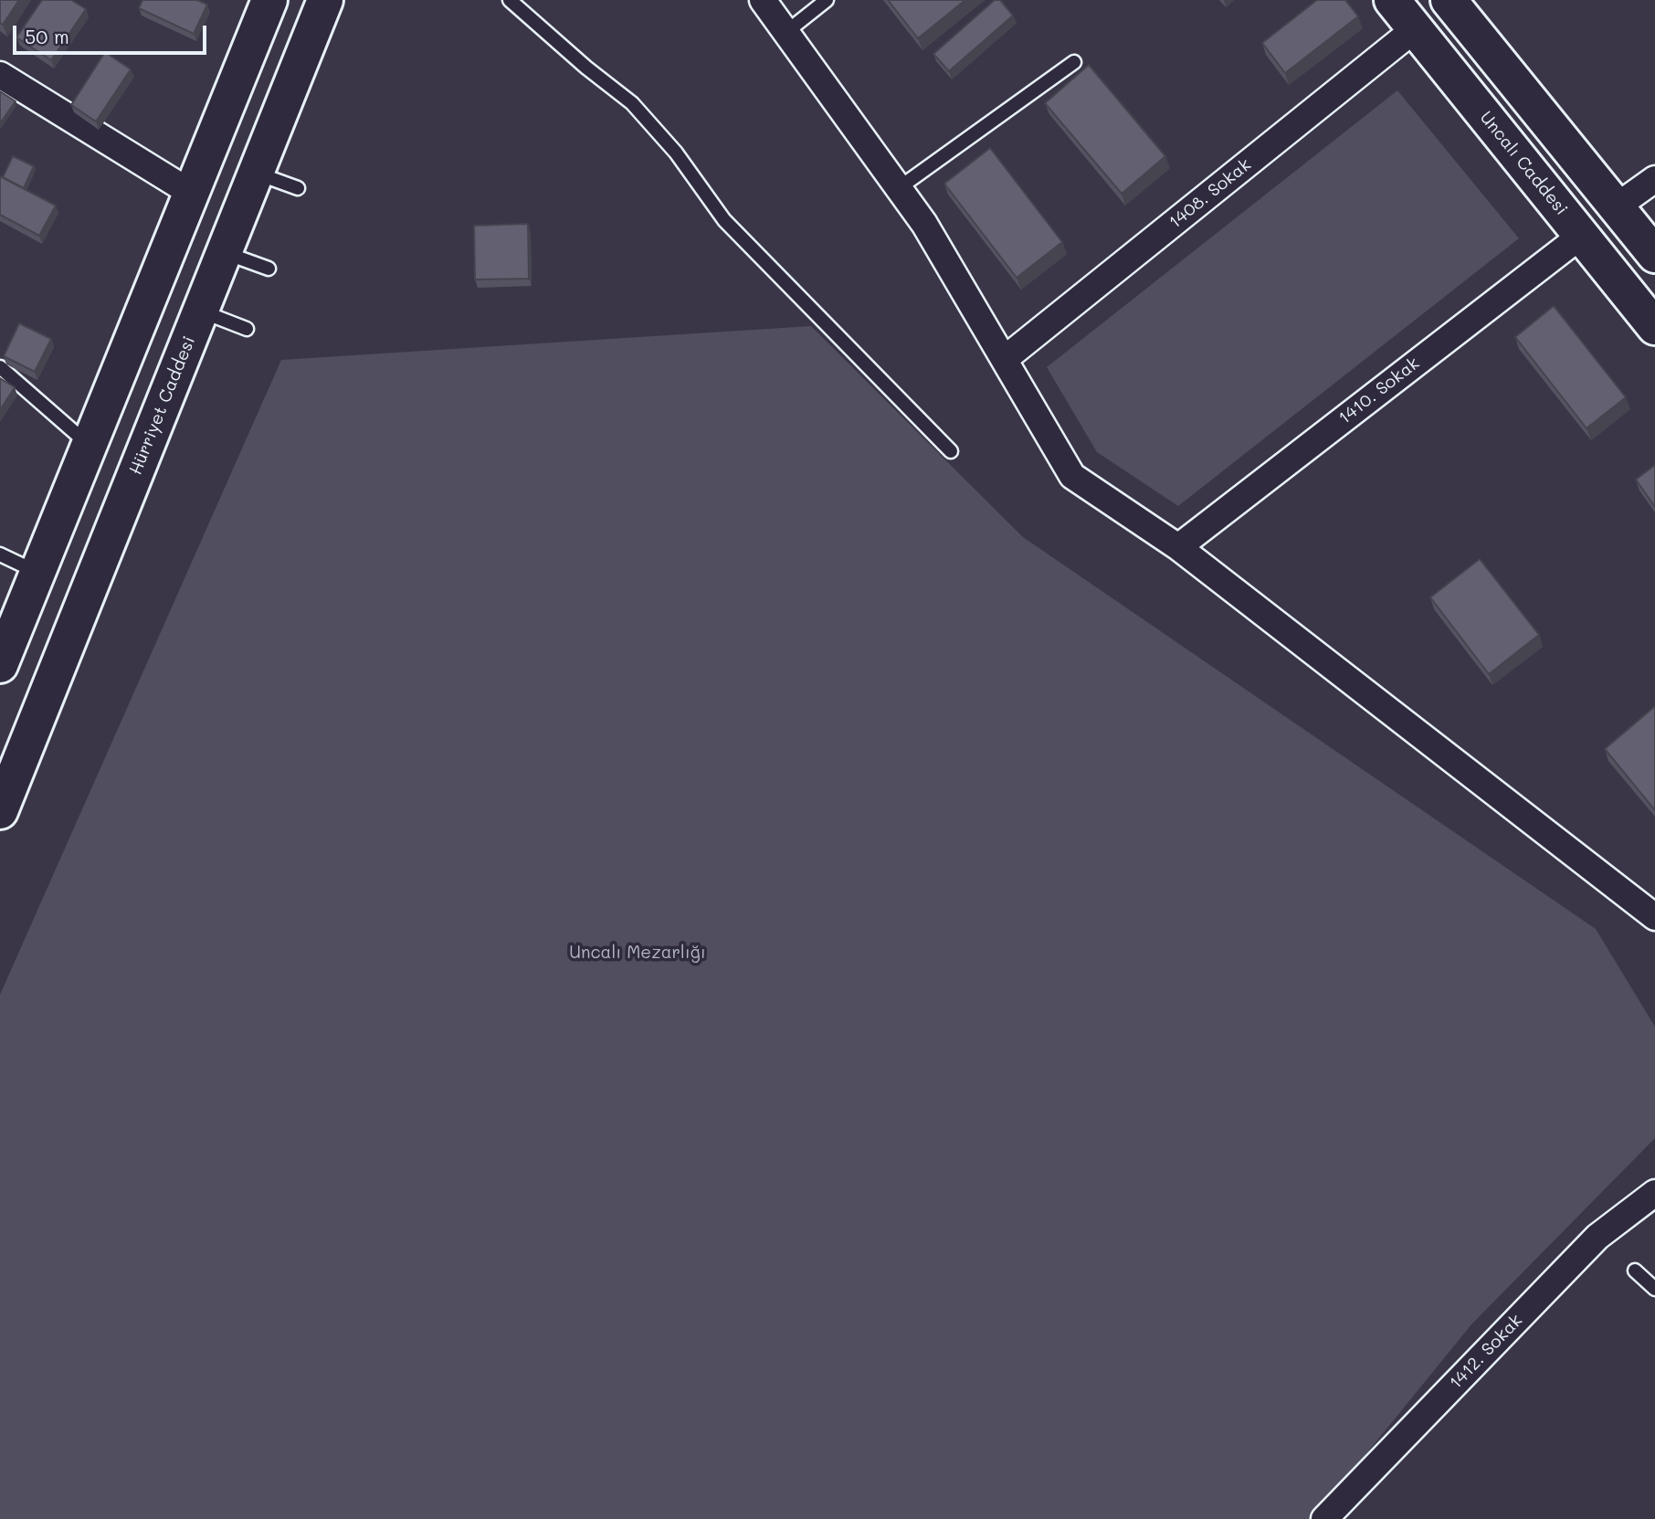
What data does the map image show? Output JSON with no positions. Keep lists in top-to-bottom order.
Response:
{
  "streets": {
    "main road": ["Uncalı Caddesi", "Hürriyet Caddesi"],
    "street": ["1408. Sokak", "1410. Sokak", "1412. Sokak"]
  },
  "crossings": [
    ["Uncalı Caddesi", "1408. Sokak"],
    ["Uncalı Caddesi", "1410. Sokak"]
  ],
  "parks": ["Uncalı Mezarlığı"],
  "scale_bar": "50 m"
}
